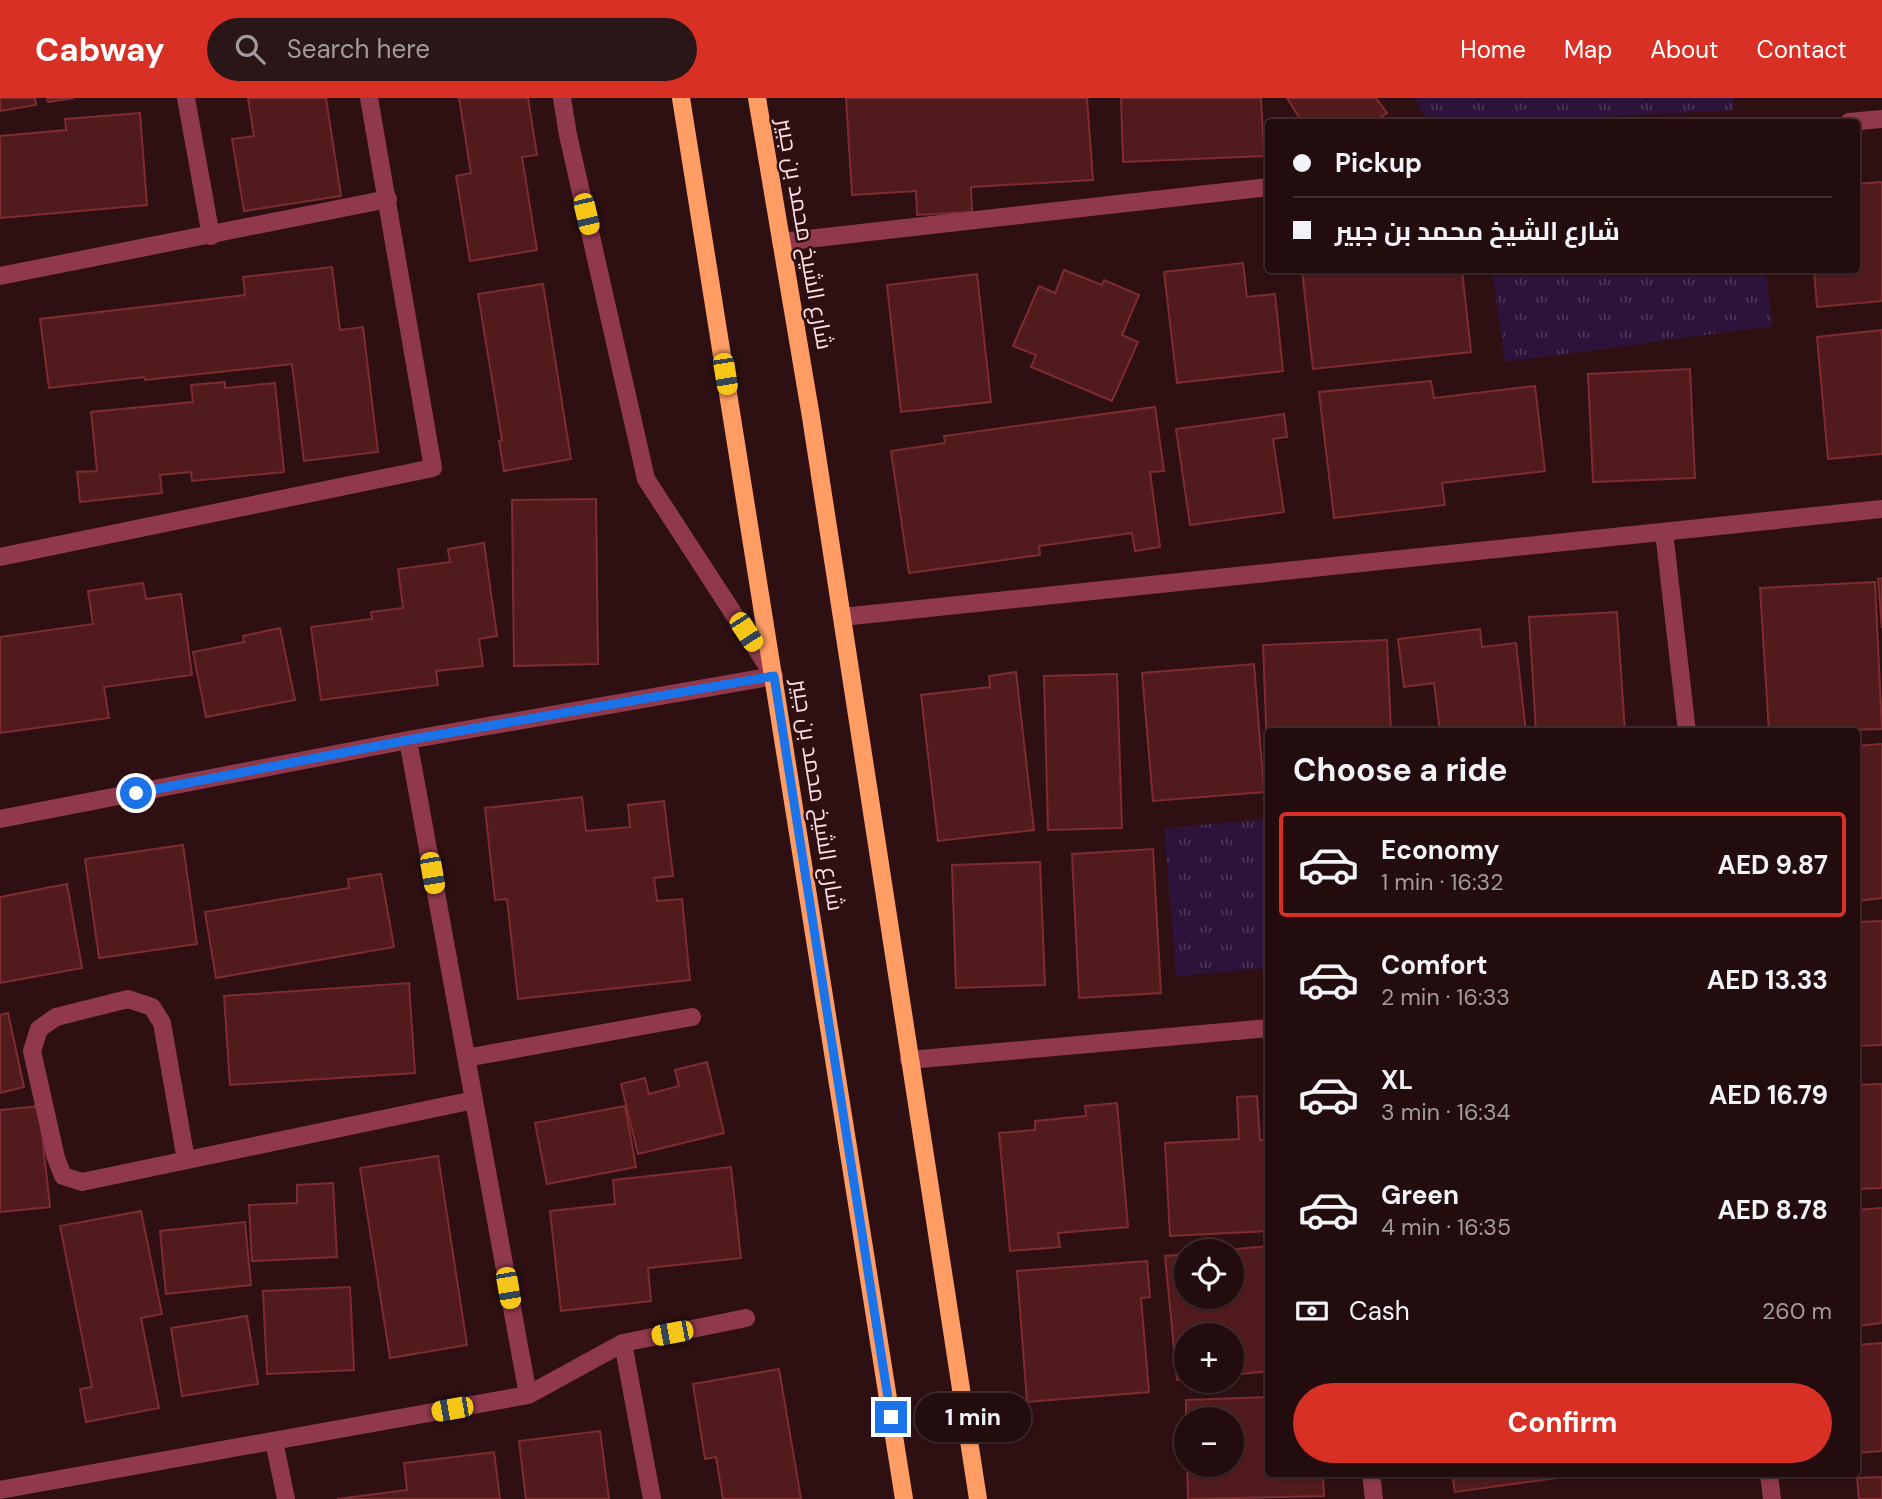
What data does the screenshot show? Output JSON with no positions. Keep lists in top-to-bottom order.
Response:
{
  "streets": {
    "main road": ["شارع الشيخ محمد بن جبير"]
  },
  "page": {
    "header": "Cabway",
    "search": "Search here",
    "nav": [
      "Home",
      "Map",
      "About",
      "Contact"
    ],
    "banner": ["Pickup", "شارع الشيخ محمد بن جبير"],
    "heading": "Choose a ride",
    "list": [
      {
        "name": "Economy",
        "note": "1 min · 16:32",
        "value": "AED 9.87"
      },
      {
        "name": "Comfort",
        "note": "2 min · 16:33",
        "value": "AED 13.33"
      },
      {
        "name": "XL",
        "note": "3 min · 16:34",
        "value": "AED 16.79"
      },
      {
        "name": "Green",
        "note": "4 min · 16:35",
        "value": "AED 8.78"
      }
    ],
    "map_buttons": ["+", "−"],
    "pay": ["Cash", "260 m"],
    "buttons": "Confirm",
    "bubble": "1 min"
  }
}
